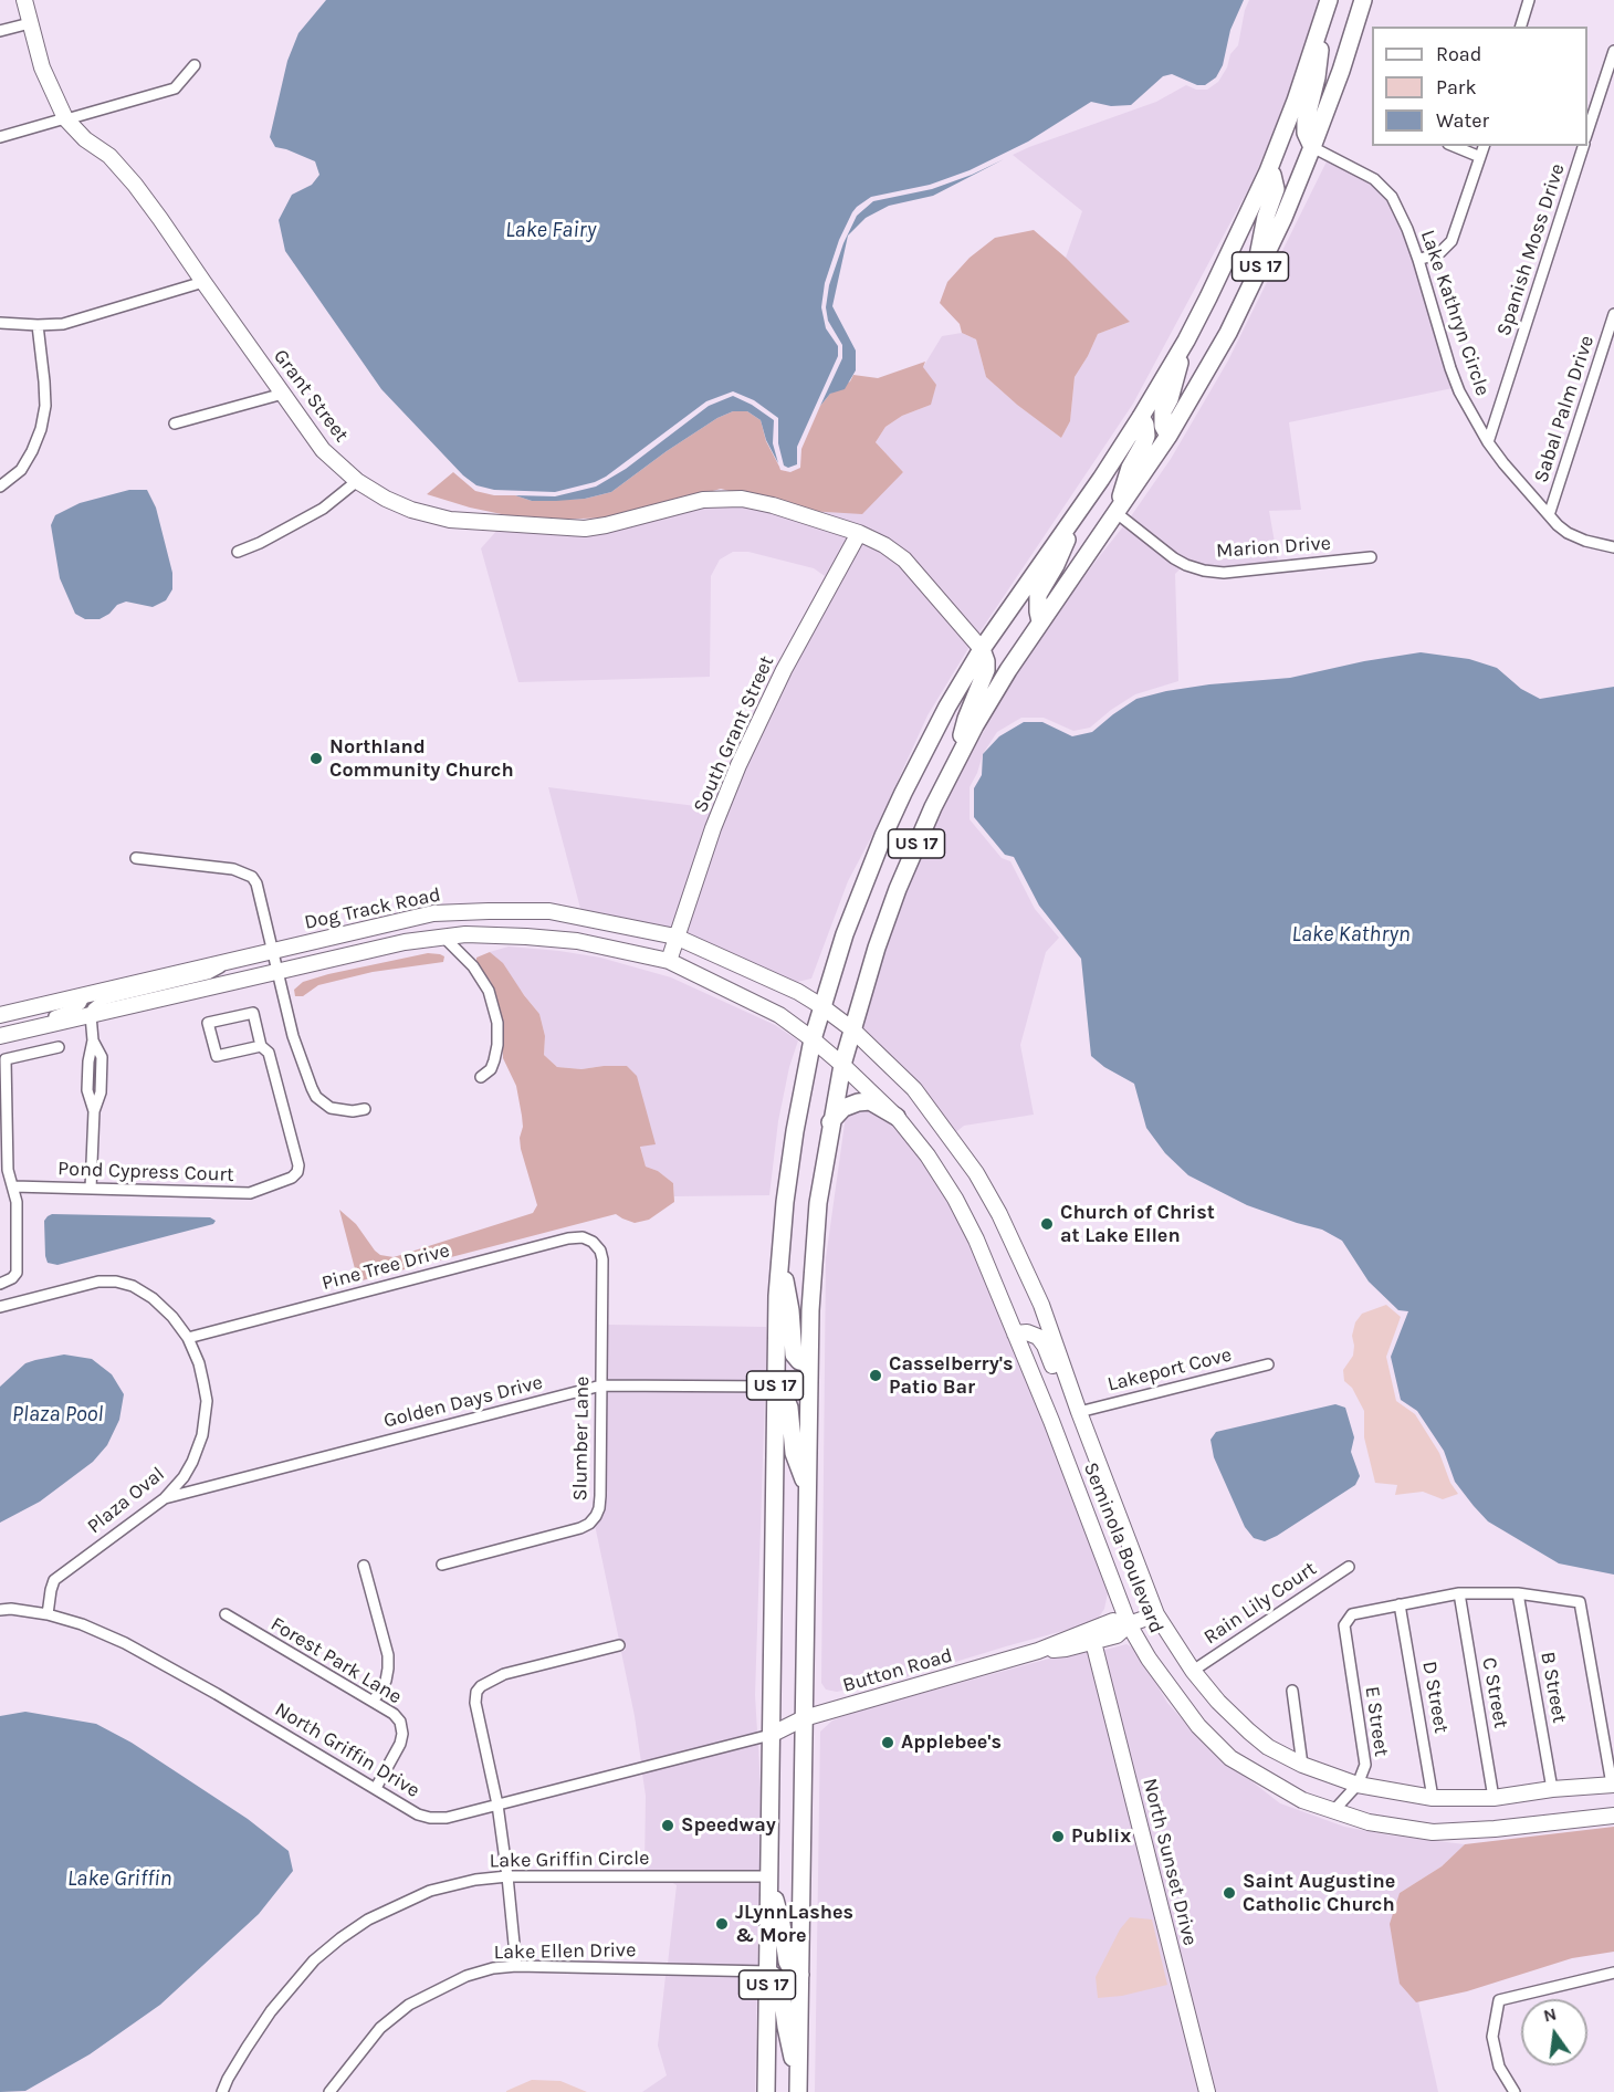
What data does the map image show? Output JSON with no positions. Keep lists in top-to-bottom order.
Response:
{
  "streets": {
    "main road": [
      "US 17",
      "Grant Street",
      "South Grant Street",
      "Dog Track Road",
      "Seminola Boulevard",
      "Button Road",
      "North Sunset Drive"
    ],
    "street": [
      "Spanish Moss Drive",
      "Lake Kathryn Circle",
      "Sabal Palm Drive",
      "Marion Drive",
      "Pond Cypress Court",
      "Pine Tree Drive",
      "Lakeport Cove",
      "Golden Days Drive",
      "Slumber Lane",
      "Plaza Oval",
      "Rain Lily Court",
      "Forest Park Lane",
      "B Street",
      "C Street",
      "D Street",
      "E Street",
      "North Griffin Drive",
      "Lake Griffin Circle",
      "Lake Ellen Drive"
    ]
  },
  "crossings": [
    ["Spanish Moss Drive", "Lake Kathryn Circle"],
    ["US 17", "Lake Kathryn Circle"],
    ["US 17", "Grant Street"],
    ["US 17", "Marion Drive"],
    ["US 17", "Dog Track Road"],
    ["US 17", "Golden Days Drive"],
    ["US 17", "Seminola Boulevard"],
    ["US 17", "Button Road"],
    ["US 17", "North Griffin Drive"],
    ["US 17", "Lake Griffin Circle"],
    ["US 17", "Lake Ellen Drive"],
    ["Lake Kathryn Circle", "Sabal Palm Drive"],
    ["Grant Street", "South Grant Street"],
    ["South Grant Street", "Dog Track Road"],
    ["Dog Track Road", "Seminola Boulevard"],
    ["Pine Tree Drive", "Slumber Lane"],
    ["Pine Tree Drive", "Plaza Oval"],
    ["Lakeport Cove", "Seminola Boulevard"],
    ["Golden Days Drive", "Slumber Lane"],
    ["Golden Days Drive", "Plaza Oval"],
    ["Plaza Oval", "North Griffin Drive"],
    ["Seminola Boulevard", "Rain Lily Court"],
    ["Seminola Boulevard", "Button Road"],
    ["Seminola Boulevard", "B Street"],
    ["Seminola Boulevard", "C Street"],
    ["Seminola Boulevard", "D Street"],
    ["Seminola Boulevard", "E Street"],
    ["Forest Park Lane", "North Griffin Drive"],
    ["Button Road", "North Griffin Drive"],
    ["Button Road", "North Sunset Drive"],
    ["D Street", "E Street"]
  ],
  "water": [
    "Lake Fairy",
    "Lake Kathryn",
    "Plaza Pool",
    "Lake Griffin"
  ],
  "places": [
    "Northland Community Church",
    "Church of Christ at Lake Ellen",
    "Casselberry's Patio Bar",
    "Applebee's",
    "Speedway",
    "Publix",
    "Saint Augustine Catholic Church",
    "JLynnLashes & More"
  ],
  "legend": ["Road", "Park", "Water"],
  "north": "top"
}
